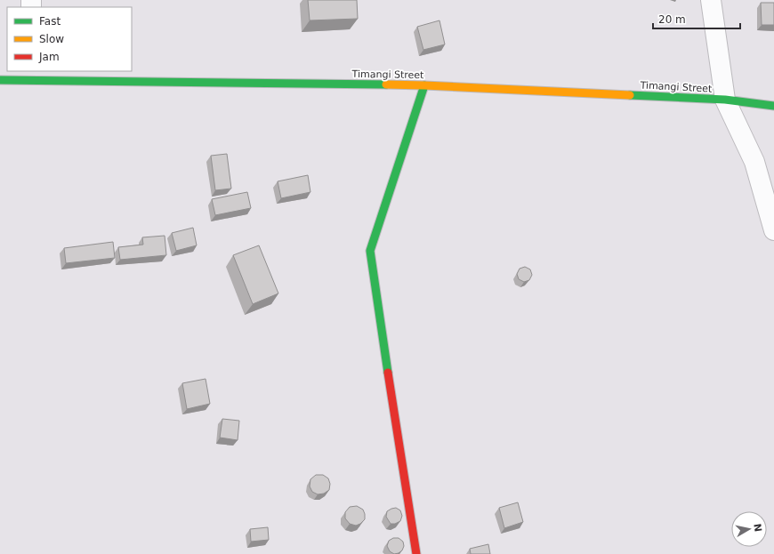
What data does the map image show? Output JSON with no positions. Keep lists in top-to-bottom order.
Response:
{
  "streets": {
    "street": ["Timangi Street"]
  },
  "legend": ["Fast", "Slow", "Jam"],
  "scale_bar": "20 m",
  "north": "right"
}
